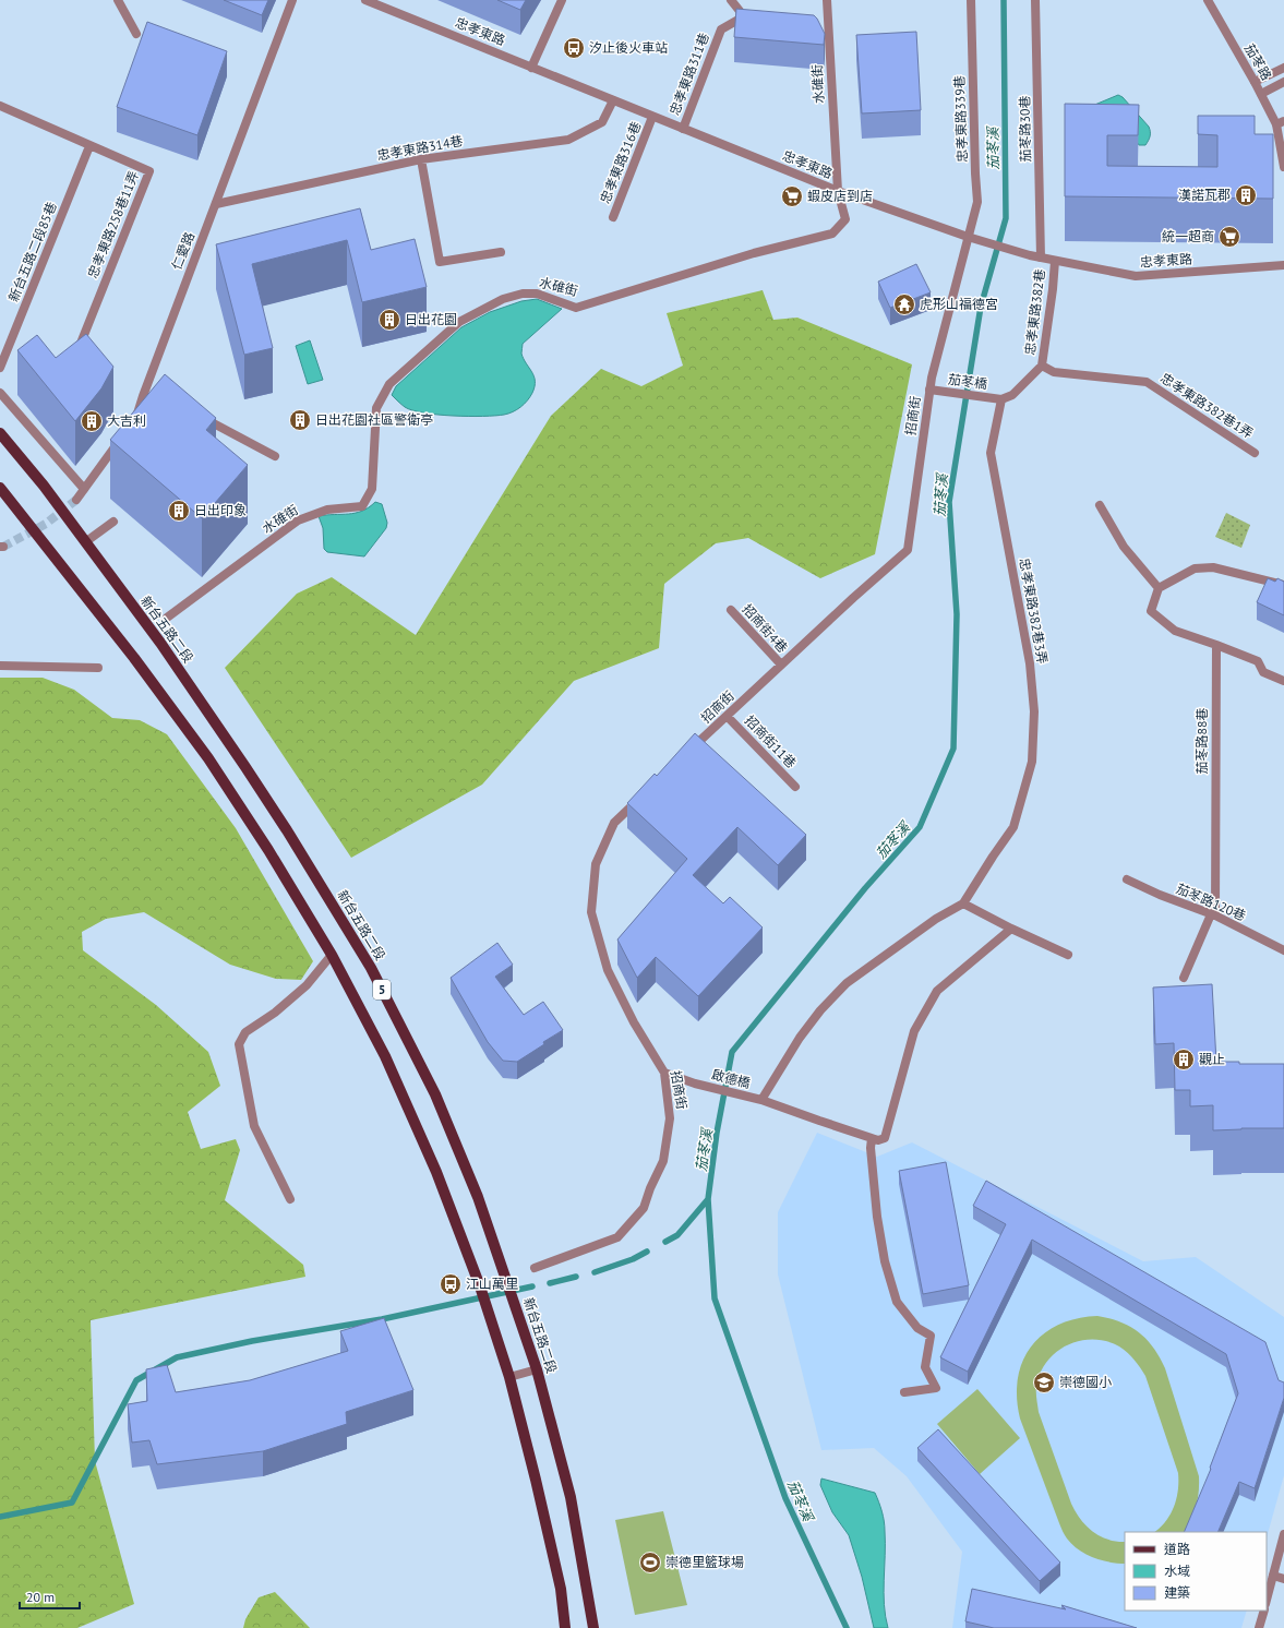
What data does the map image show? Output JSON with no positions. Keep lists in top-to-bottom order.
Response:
{
  "streets": {
    "main road": ["新台五路二段", "5"],
    "street": [
      "忠孝東路",
      "茄苳路",
      "忠孝東路311巷",
      "水碓街",
      "忠孝東路339巷",
      "茄苳路30巷",
      "忠孝東路314巷",
      "忠孝東路316巷",
      "忠孝東路258巷11弄",
      "仁愛路",
      "新台五路二段85巷",
      "忠孝東路382巷",
      "茄苳橋",
      "忠孝東路382巷1弄",
      "招商街",
      "忠孝東路382巷3弄",
      "招商街4巷",
      "茄苳路88巷",
      "招商街11巷",
      "茄苳路120巷",
      "啟德橋"
    ]
  },
  "crossings": [
    ["忠孝東路", "忠孝東路311巷"],
    ["忠孝東路", "水碓街"],
    ["忠孝東路", "忠孝東路339巷"],
    ["忠孝東路", "茄苳路30巷"],
    ["忠孝東路", "忠孝東路314巷"],
    ["忠孝東路", "忠孝東路316巷"],
    ["忠孝東路", "忠孝東路382巷"],
    ["忠孝東路", "招商街"],
    ["忠孝東路339巷", "招商街"],
    ["忠孝東路314巷", "仁愛路"],
    ["忠孝東路258巷11弄", "新台五路二段85巷"],
    ["忠孝東路382巷", "茄苳橋"],
    ["忠孝東路382巷", "忠孝東路382巷1弄"],
    ["忠孝東路382巷", "忠孝東路382巷3弄"],
    ["茄苳橋", "招商街"],
    ["茄苳橋", "忠孝東路382巷3弄"],
    ["招商街", "招商街4巷"],
    ["招商街", "招商街11巷"],
    ["招商街", "啟德橋"],
    ["茄苳路88巷", "茄苳路120巷"]
  ],
  "water": ["茄苳溪"],
  "places": {
    "bus stop": ["汐止後火車站", "江山萬里"],
    "building": [
      "漢諾瓦郡",
      "日出花園",
      "日出花園社區警衛亭",
      "大吉利",
      "日出印象",
      "觀止"
    ],
    "supermarket": ["蝦皮店到店", "統一超商"],
    "temple": ["虎形山福德宮"],
    "school or university": ["崇德國小"],
    "sports": ["崇德里籃球場"]
  },
  "legend": ["道路", "水域", "建築"],
  "scale_bar": "20 m"
}
